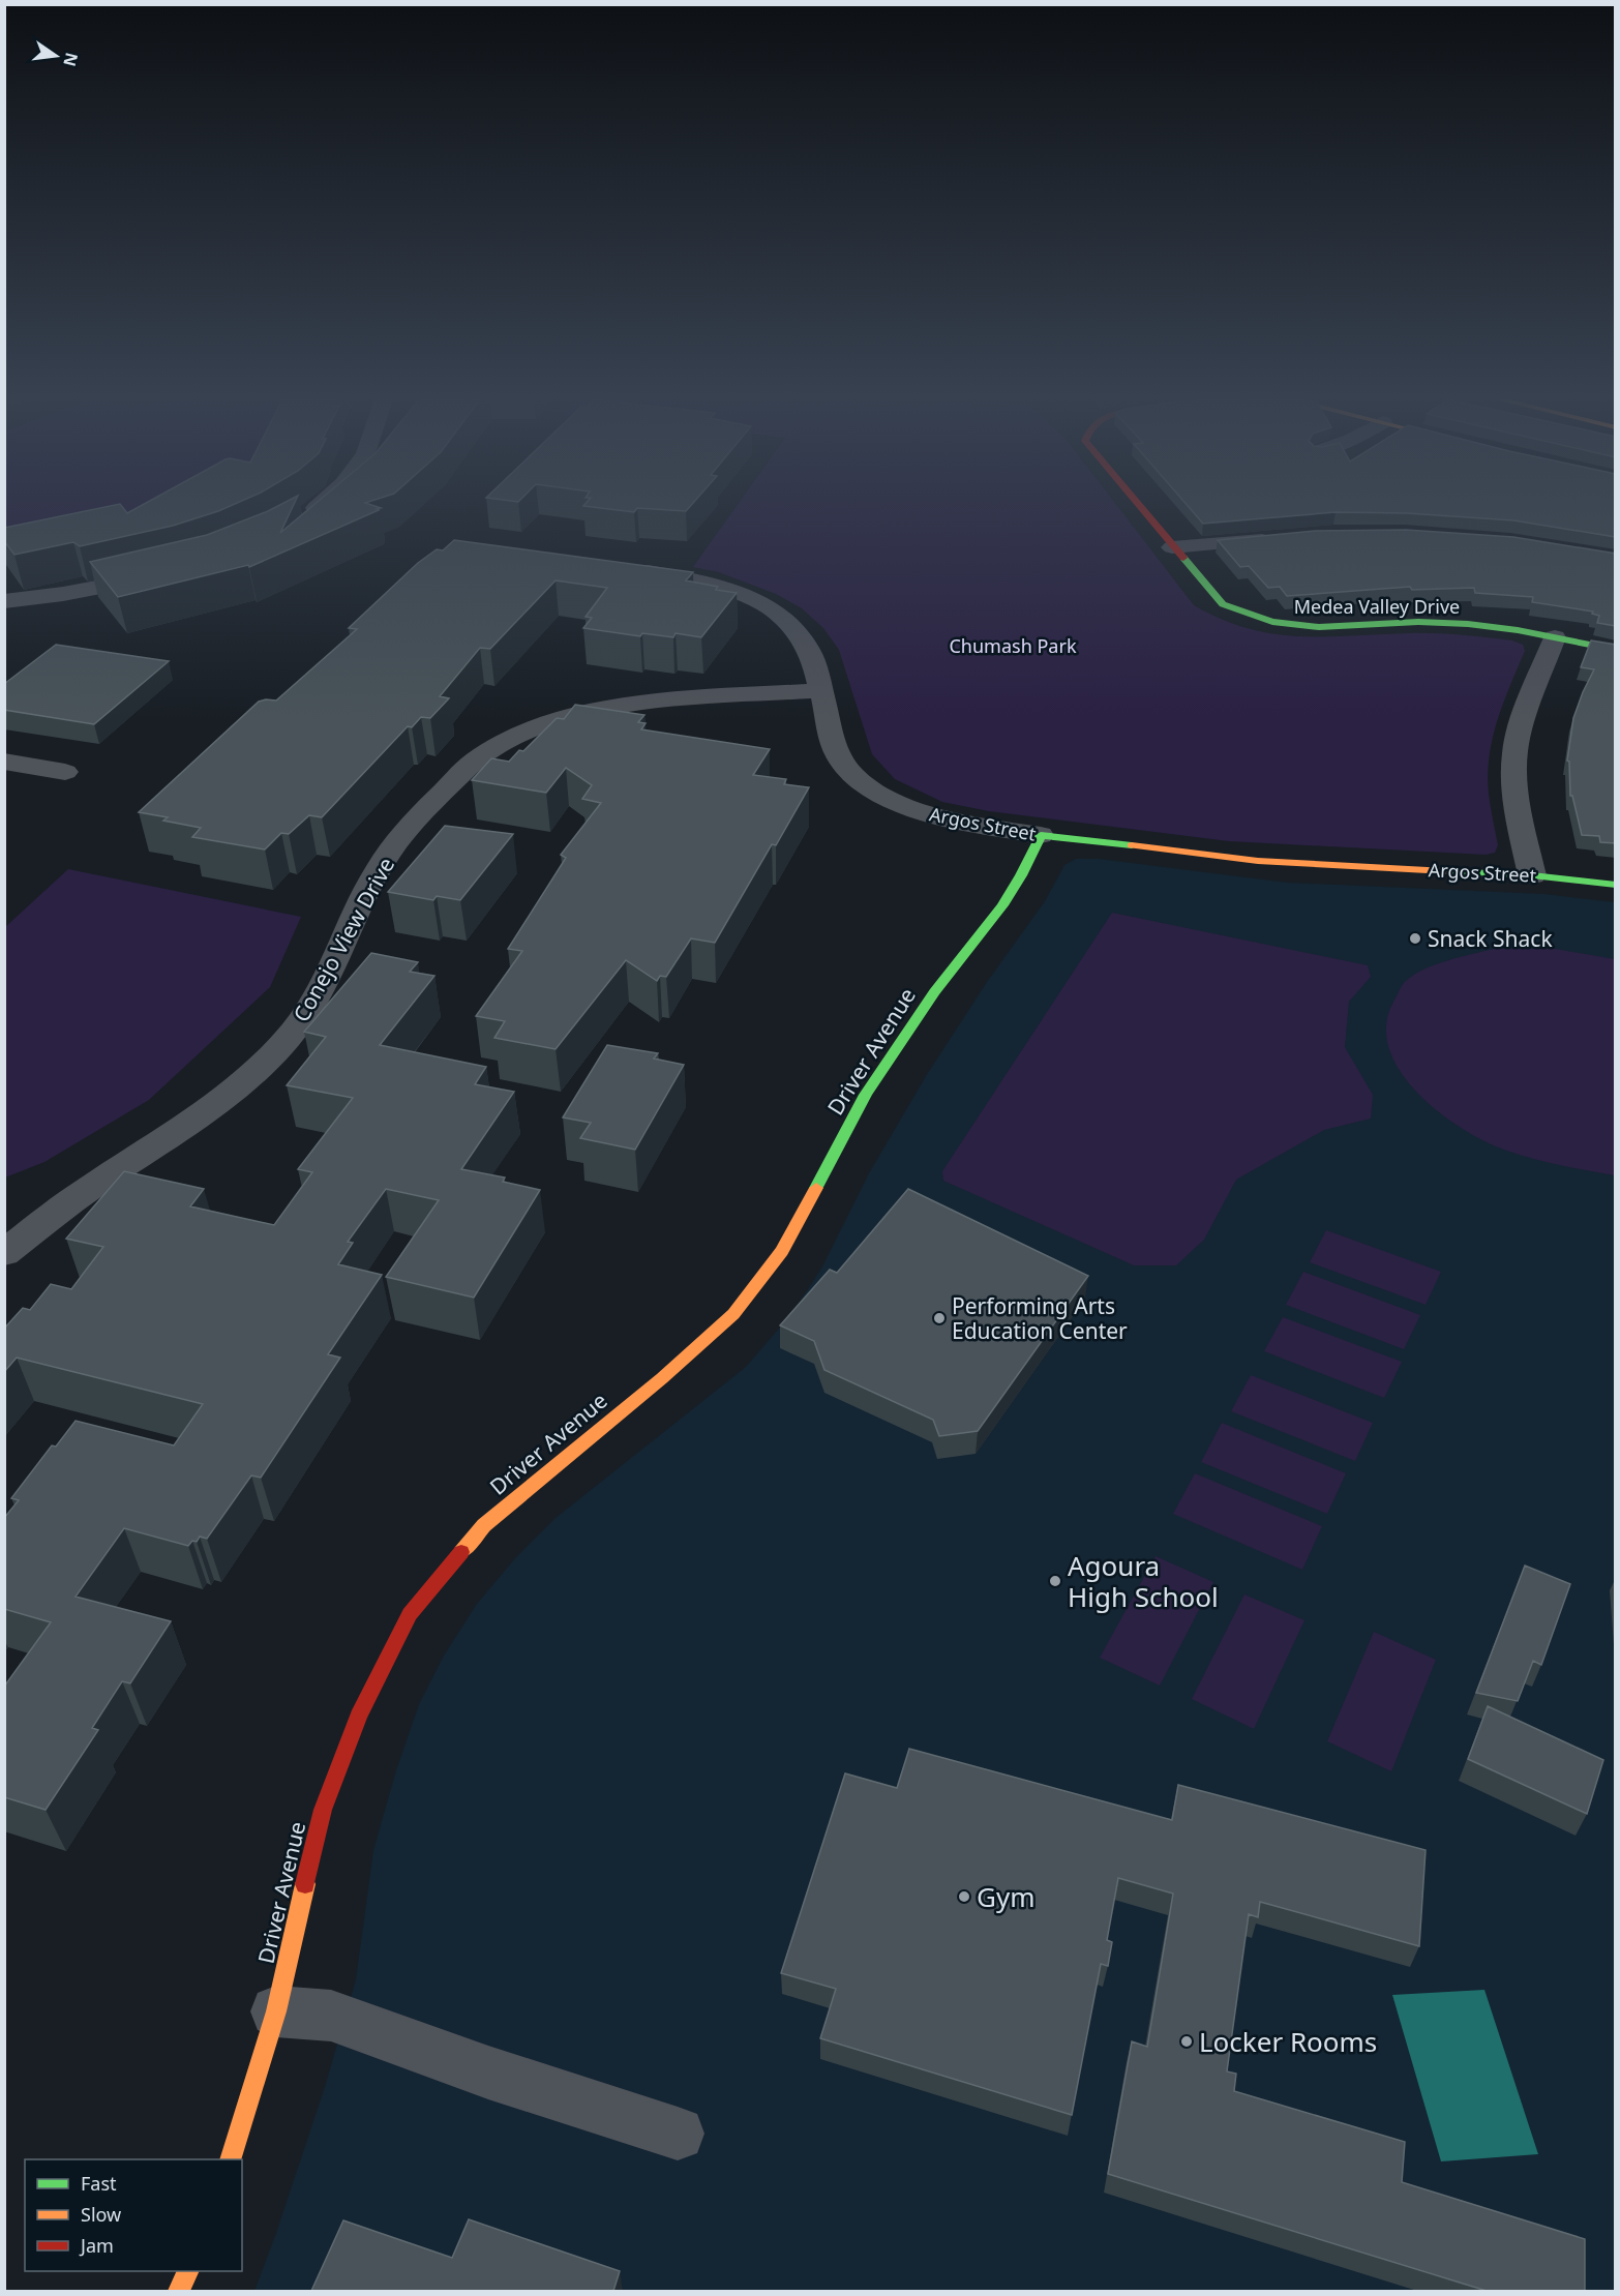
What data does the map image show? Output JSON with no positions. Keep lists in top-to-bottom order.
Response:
{
  "streets": {
    "street": [
      "Medea Valley Drive",
      "Argos Street",
      "Conejo View Drive",
      "Driver Avenue"
    ]
  },
  "crossings": [
    ["Argos Street", "Conejo View Drive"],
    ["Argos Street", "Driver Avenue"]
  ],
  "parks": ["Chumash Park"],
  "places": [
    "Snack Shack",
    "Performing Arts Education Center",
    "Agoura High School",
    "Gym",
    "Locker Rooms"
  ],
  "legend": ["Fast", "Slow", "Jam"],
  "north": "right"
}
